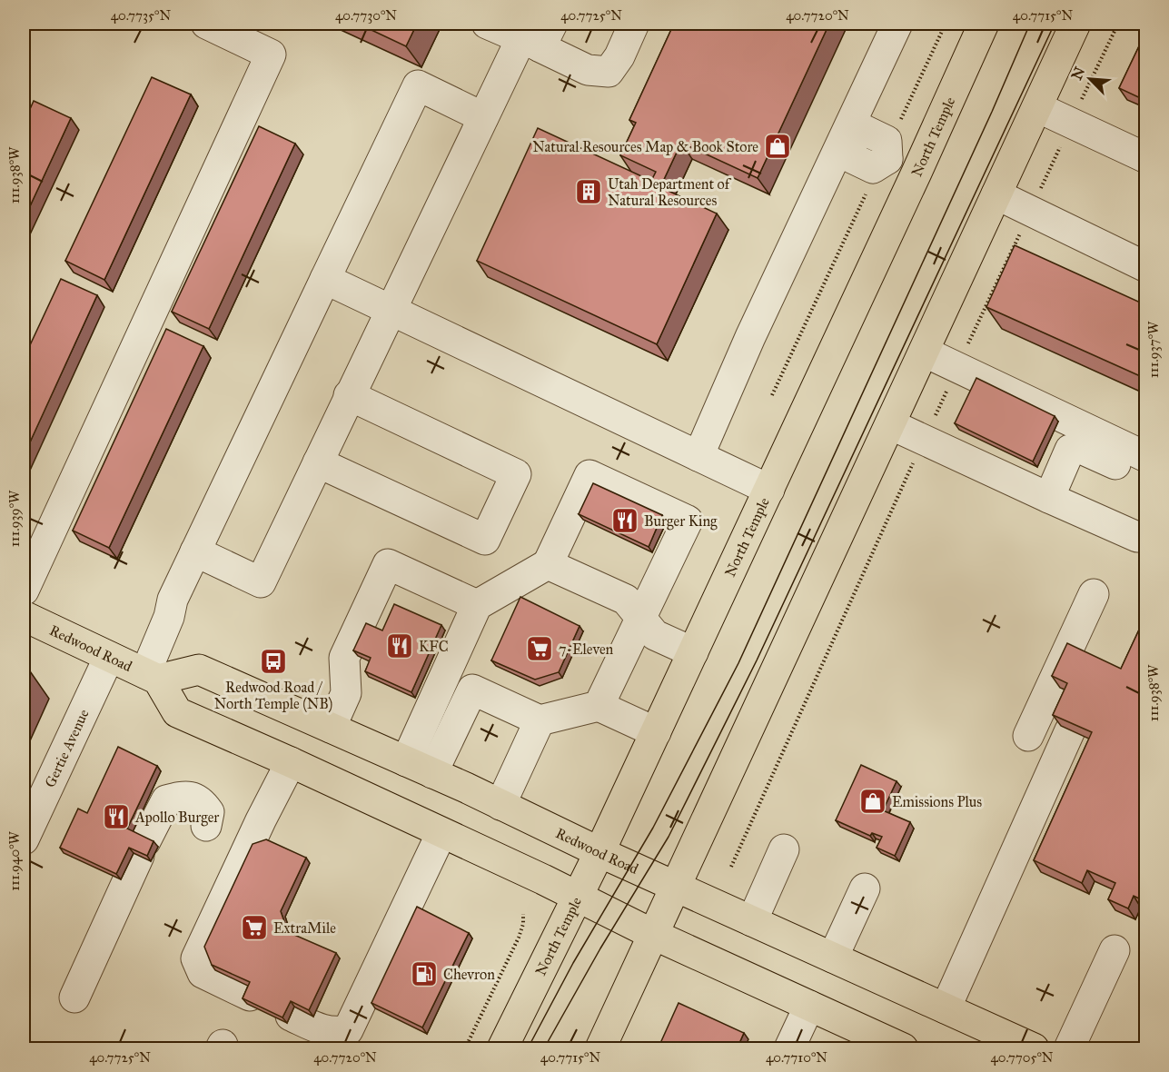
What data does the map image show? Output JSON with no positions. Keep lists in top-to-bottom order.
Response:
{
  "streets": {
    "main road": ["North Temple", "Redwood Road"],
    "street": ["Gertie Avenue"]
  },
  "crossings": [
    ["North Temple", "Redwood Road"],
    ["Redwood Road", "Gertie Avenue"]
  ],
  "places": {
    "shop": ["Natural Resources Map & Book Store", "Emissions Plus"],
    "building": ["Utah Department of Natural Resources"],
    "restaurant": ["Burger King", "KFC", "Apollo Burger"],
    "supermarket": ["7-Eleven", "ExtraMile"],
    "bus stop": ["Redwood Road / North Temple (NB)"],
    "fuel station": ["Chevron"]
  },
  "north": "top left",
  "coordinates": [
    "40.7735°N",
    "40.7730°N",
    "40.7725°N",
    "40.7720°N",
    "40.7715°N",
    "111.938°W",
    "111.937°W",
    "111.939°W",
    "111.940°W",
    "40.7710°N",
    "40.7705°N"
  ]
}
